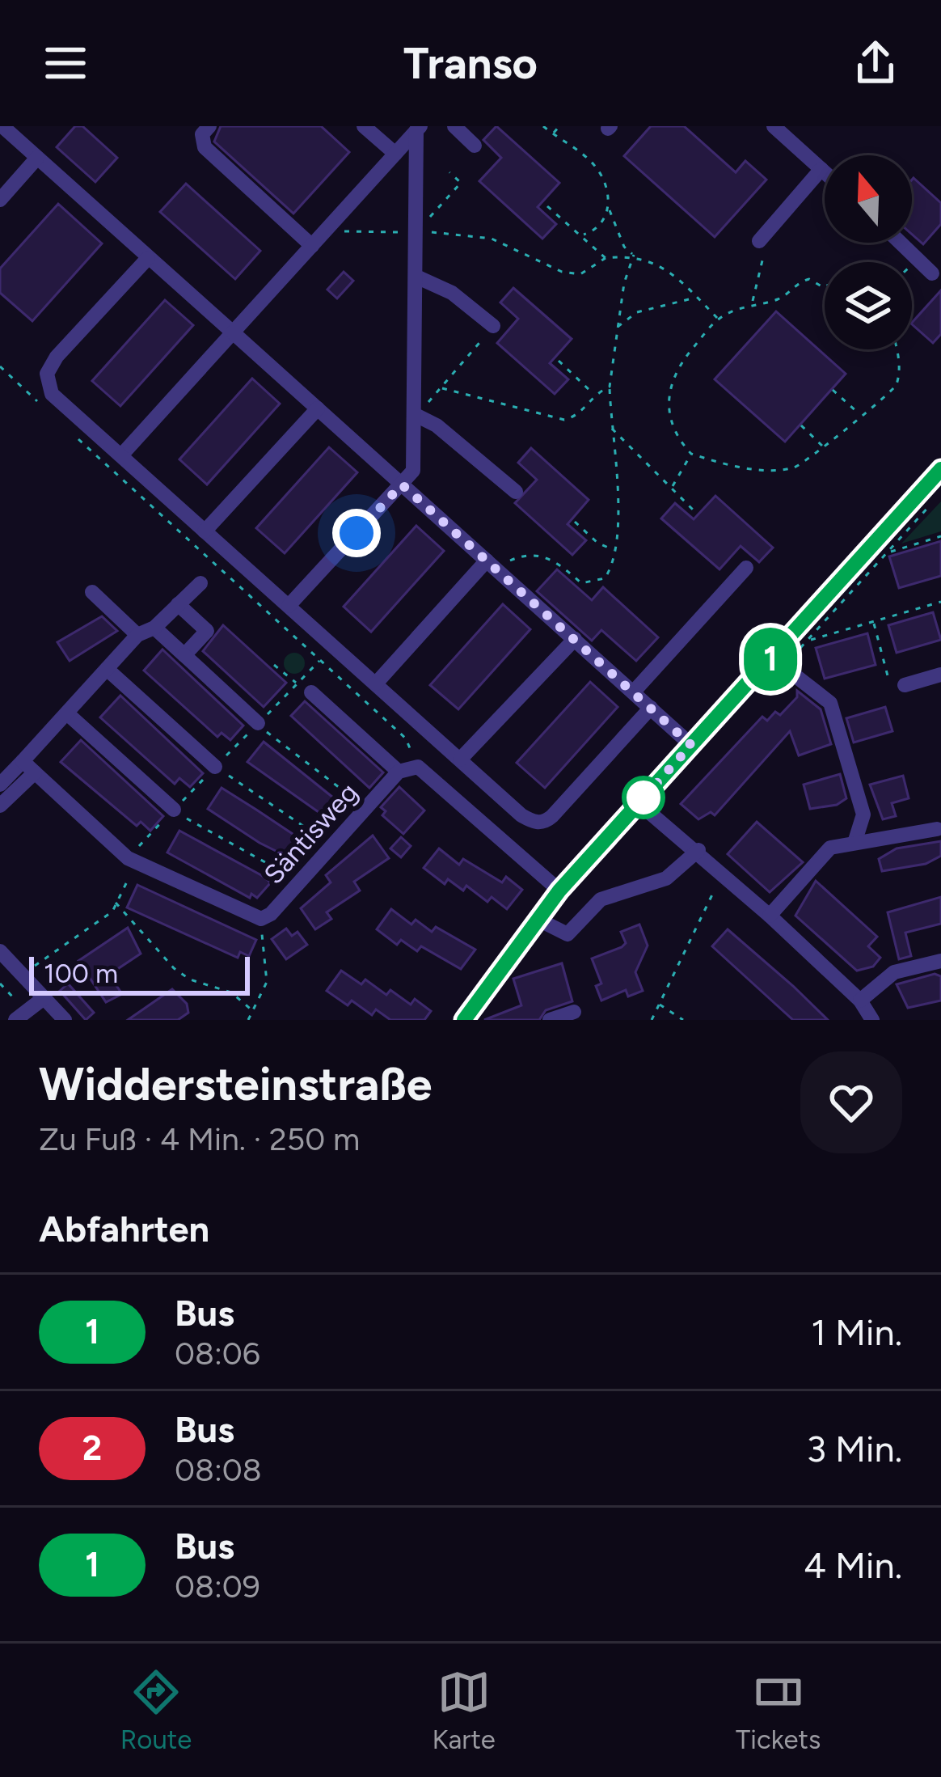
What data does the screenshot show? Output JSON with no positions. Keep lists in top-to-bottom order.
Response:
{
  "streets": {
    "street": ["Säntisweg"]
  },
  "lines": ["bus line 1"],
  "scale_bar": "100 m",
  "north": "top",
  "page": {
    "header": "Transo",
    "on_map": "1",
    "scale": "100 m",
    "heading": [
      ["Widdersteinstraße", "Zu Fuß · 4 Min. · 250 m"],
      "Abfahrten"
    ],
    "list": [
      {
        "mark": "1",
        "name": "Bus",
        "note": "08:06",
        "value": "1 Min."
      },
      {
        "mark": "2",
        "name": "Bus",
        "note": "08:08",
        "value": "3 Min."
      },
      {
        "mark": "1",
        "name": "Bus",
        "note": "08:09",
        "value": "4 Min."
      }
    ],
    "tabs": ["Route", "Karte", "Tickets"]
  }
}
